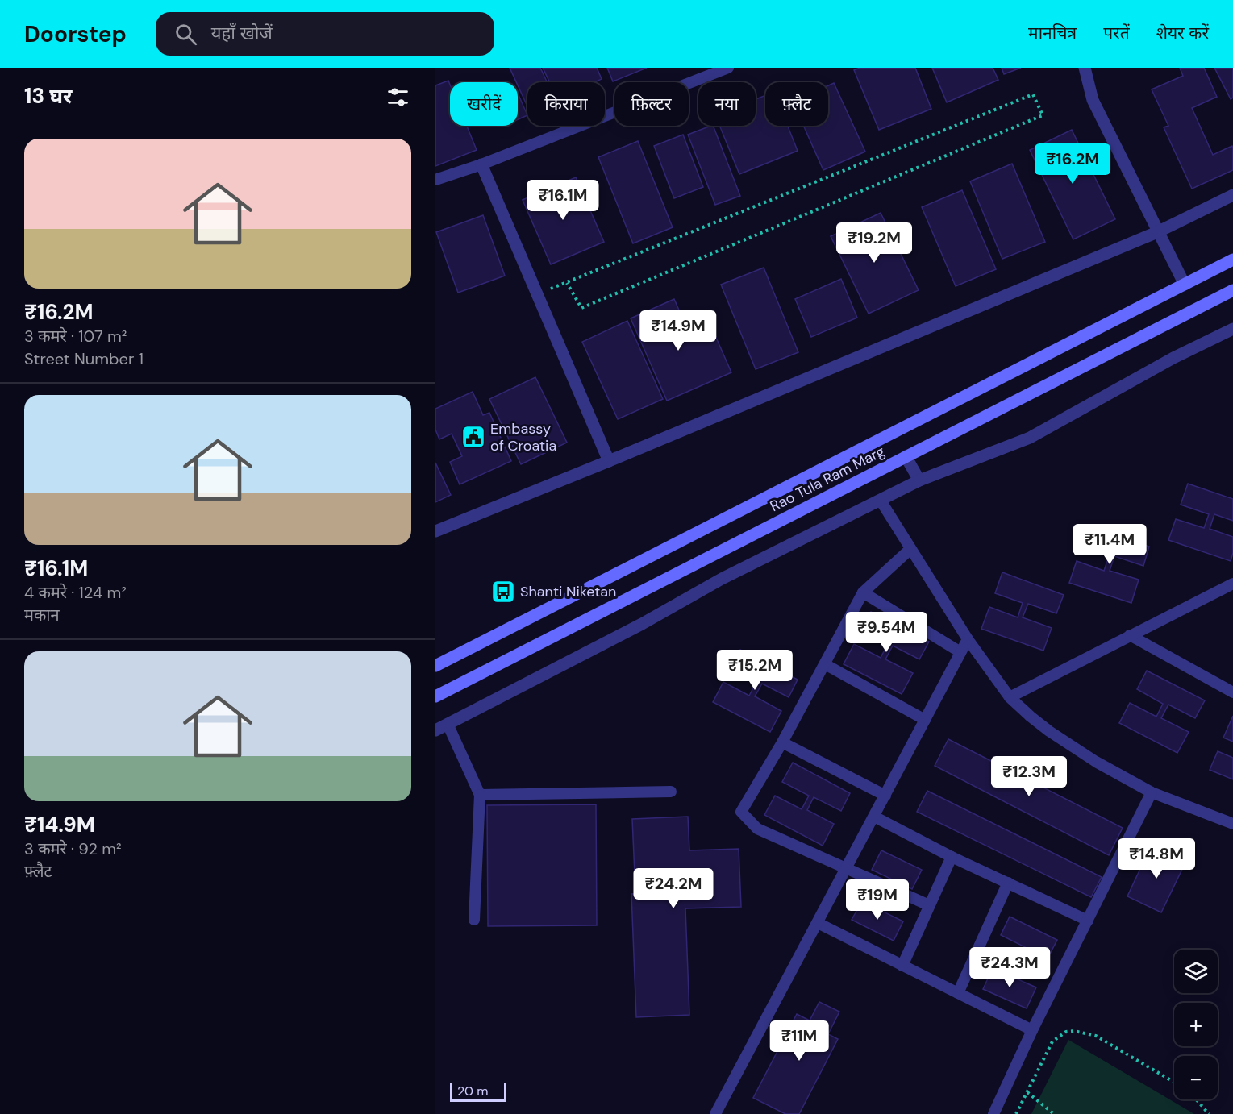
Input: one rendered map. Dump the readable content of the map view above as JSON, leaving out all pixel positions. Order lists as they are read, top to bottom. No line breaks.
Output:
{"streets":{"main road":["Rao Tula Ram Marg"]},"places":{"public building":["Embassy of Croatia"],"bus stop":["Shanti Niketan"]},"scale_bar":"20 m","page":{"header":"Doorstep","search":"यहाँ खोजें","nav":["मानचित्र","परतें","शेयर करें"],"heading":"13 घर","chip":["खरीदें","किराया","फ़िल्टर","नया","फ़्लैट"],"list":[{"name":"₹16.2M","note":"3 कमरे · 107 m² · Street Number 1"},{"name":"₹16.1M","note":"4 कमरे · 124 m² · मकान"},{"name":"₹14.9M","note":"3 कमरे · 92 m² · फ़्लैट"}],"price":["₹16.2M","₹16.1M","₹19.2M","₹14.9M","₹11.4M","₹9.54M","₹15.2M","₹12.3M","₹14.8M","₹24.2M","₹19M","₹24.3M","₹11M"],"map_buttons":["+","−"],"scale":"20 m"}}
